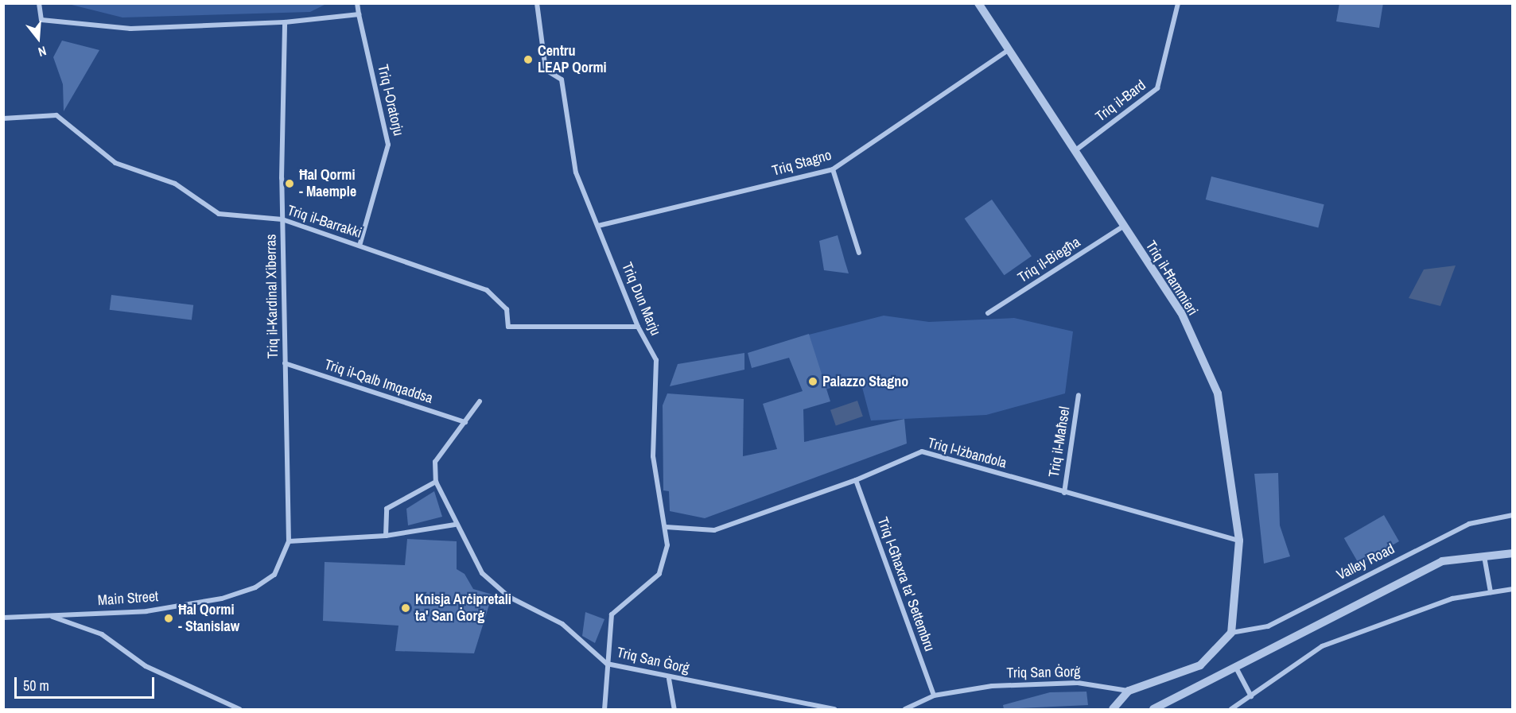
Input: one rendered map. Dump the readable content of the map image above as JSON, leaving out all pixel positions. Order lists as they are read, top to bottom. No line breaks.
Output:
{"streets":{"street":["Triq l-Oratorju","Triq il-Bard","Triq Stagno","Triq il-Barrakki","Triq il-Biegħa","Triq il-Ħammieri","Triq il-Kardinal Xiberras","Triq Dun Marju","Triq il-Qalb Imqaddsa","Triq il-Maħsel","Triq l-Iżbandola","Valley Road","Triq l-Għaxra ta' Settembru","Main Street","Triq San Ġorġ"]},"crossings":[["Triq l-Oratorju","Triq il-Barrakki"],["Triq il-Bard","Triq il-Ħammieri"],["Triq Stagno","Triq il-Ħammieri"],["Triq Stagno","Triq Dun Marju"],["Triq il-Barrakki","Triq il-Kardinal Xiberras"],["Triq il-Barrakki","Triq Dun Marju"],["Triq il-Biegħa","Triq il-Ħammieri"],["Triq il-Ħammieri","Triq l-Iżbandola"],["Triq il-Ħammieri","Valley Road"],["Triq il-Ħammieri","Triq San Ġorġ"],["Triq il-Kardinal Xiberras","Triq il-Qalb Imqaddsa"],["Triq il-Kardinal Xiberras","Main Street"],["Triq Dun Marju","Triq l-Iżbandola"],["Triq Dun Marju","Triq San Ġorġ"],["Triq il-Qalb Imqaddsa","Triq San Ġorġ"],["Triq il-Maħsel","Triq l-Iżbandola"],["Triq l-Iżbandola","Triq l-Għaxra ta' Settembru"],["Valley Road","Triq San Ġorġ"],["Triq l-Għaxra ta' Settembru","Triq San Ġorġ"]],"places":["Centru LEAP Qormi","Ħal Qormi - Maemple","Palazzo Stagno","Knisja Arċipretali ta' San Ġorġ","Ħal Qormi - Stanislaw"],"scale_bar":"50 m","north":"bottom"}
